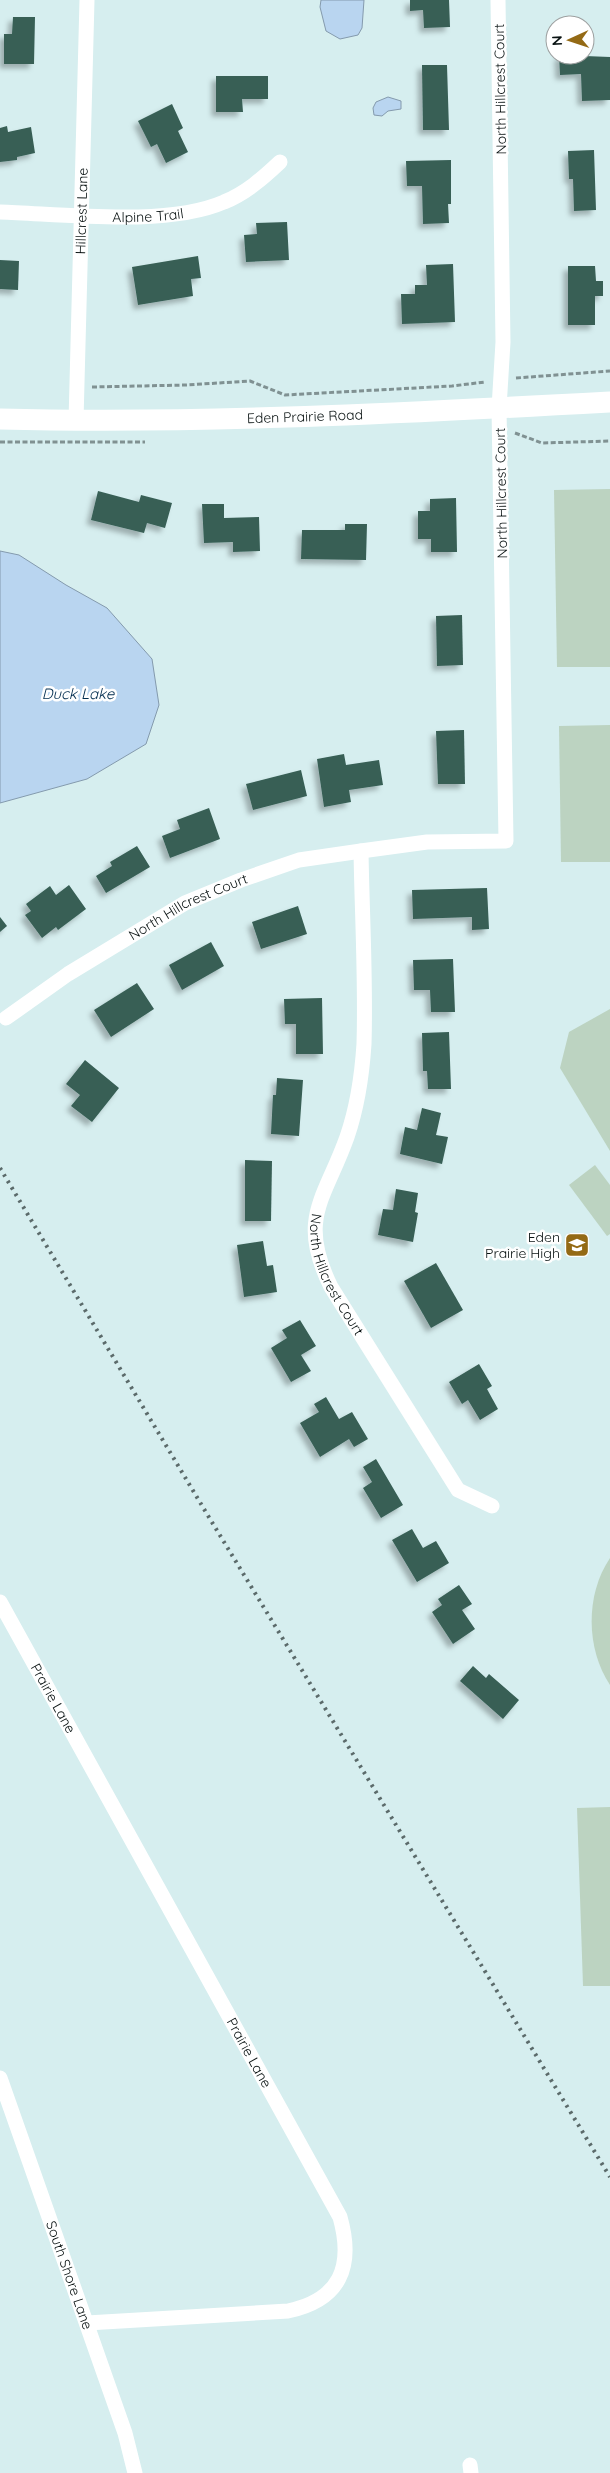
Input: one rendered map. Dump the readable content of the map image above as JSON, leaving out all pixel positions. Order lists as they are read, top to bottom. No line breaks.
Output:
{"streets":{"main road":["Eden Prairie Road"],"street":["North Hillcrest Court","Hillcrest Lane","Alpine Trail","Prairie Lane","South Shore Lane"]},"crossings":[["North Hillcrest Court","Eden Prairie Road"],["Hillcrest Lane","Alpine Trail"],["Hillcrest Lane","Eden Prairie Road"],["Prairie Lane","South Shore Lane"]],"water":["Duck Lake"],"places":{"school or university":["Eden Prairie High"]},"north":"left"}
